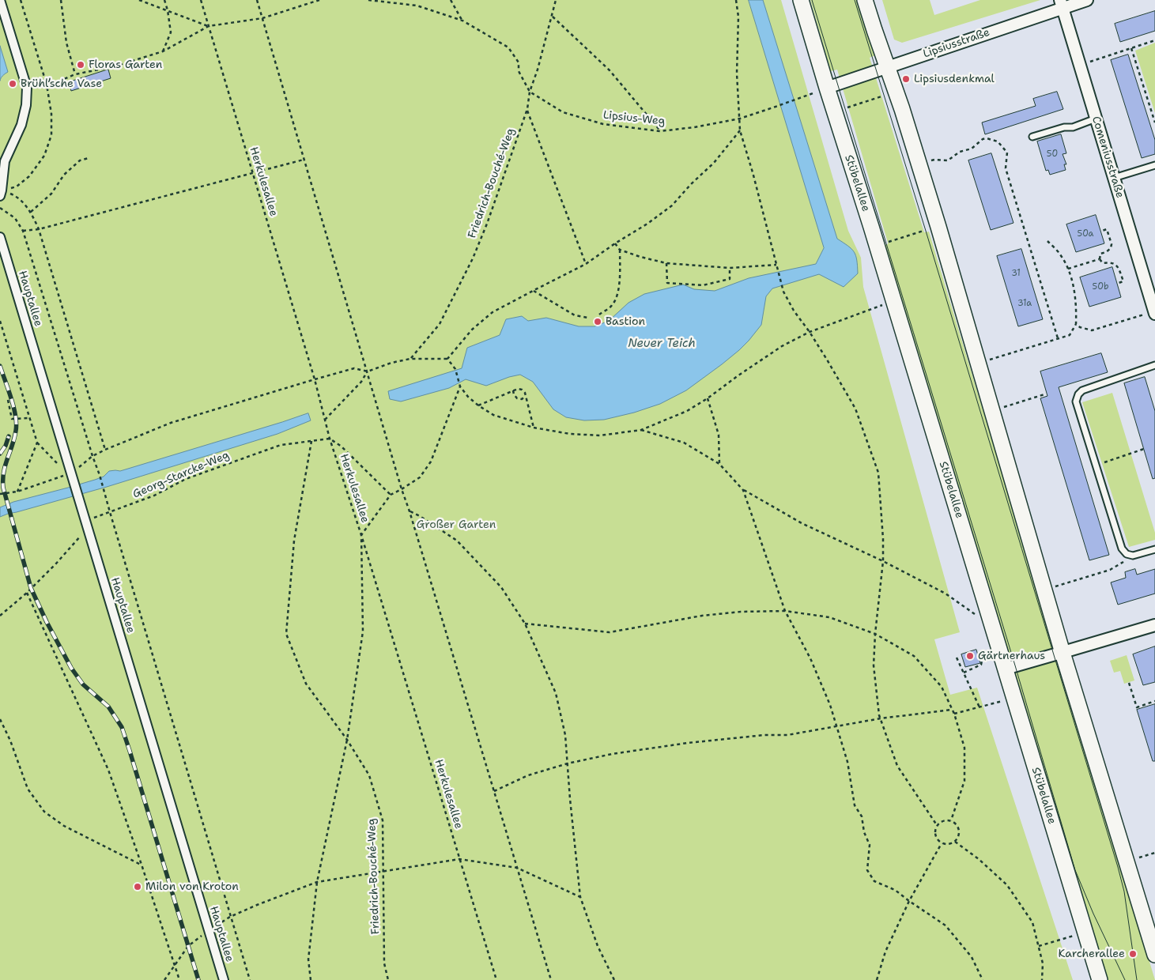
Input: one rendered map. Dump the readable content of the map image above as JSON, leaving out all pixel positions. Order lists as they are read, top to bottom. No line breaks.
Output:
{"streets":{"main road":["Stübelallee"],"street":["Lipsiusstraße","Comeniusstraße","Hauptallee"],"path":["Lipsius-Weg","Herkulesallee","Friedrich-Bouché-Weg","Georg-Starcke-Weg"]},"crossings":[["Lipsiusstraße","Lipsius-Weg"],["Lipsiusstraße","Comeniusstraße"],["Lipsiusstraße","Stübelallee"],["Lipsius-Weg","Friedrich-Bouché-Weg"],["Lipsius-Weg","Stübelallee"],["Herkulesallee","Georg-Starcke-Weg"],["Friedrich-Bouché-Weg","Georg-Starcke-Weg"],["Hauptallee","Georg-Starcke-Weg"]],"water":["Neuer Teich"],"parks":["Großer Garten"],"places":["Floras Garten","Lipsiusdenkmal","Brühl’sche Vase","Bastion","Gärtnerhaus","Milon von Kroton","Karcherallee"],"house_numbers":["50","50a","31","50b","31a"]}
